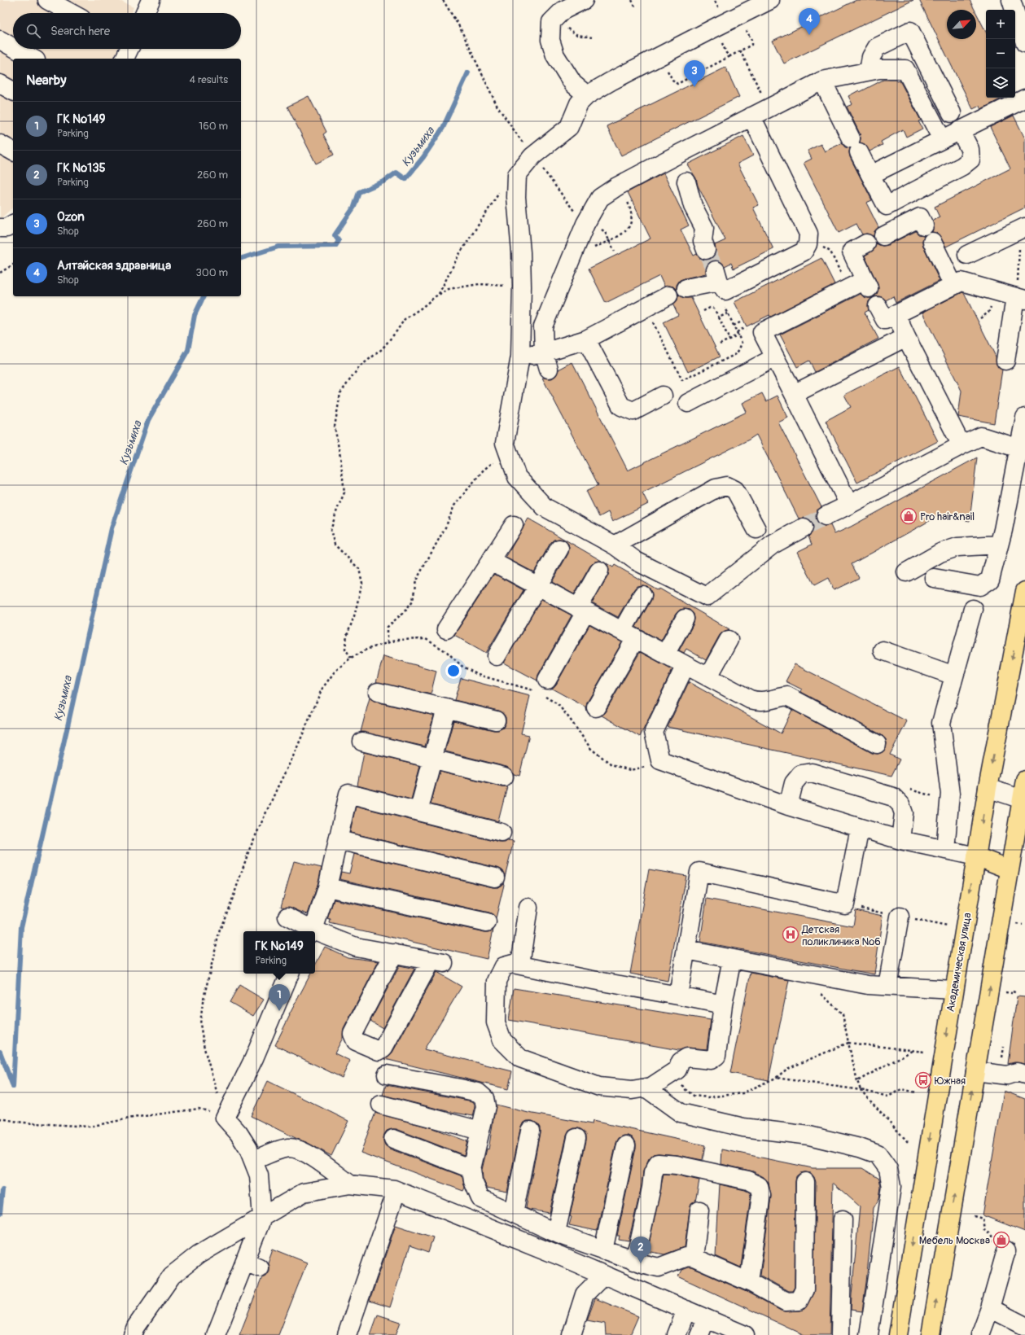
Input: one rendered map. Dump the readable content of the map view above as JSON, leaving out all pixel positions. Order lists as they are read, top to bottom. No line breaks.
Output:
{"streets":{"main road":["Академическая улица"]},"water":["Кузьмиха"],"places":{"shop":["Pro hair&nail","Мебель Москва"],"hospital":["Детская поликлиника №6"],"bus stop":["Южная"]},"north":"top right","page":{"pins":["4","3","1","2"],"map_buttons":["+","−"],"search":"Search here","heading":["Nearby","4 results"],"list":[{"mark":"1","name":"ГК №149","note":"Parking","value":"160 m"},{"mark":"2","name":"ГК №135","note":"Parking","value":"260 m"},{"mark":"3","name":"Ozon","note":"Shop","value":"260 m"},{"mark":"4","name":"Алтайская здравница","note":"Shop","value":"300 m"}],"popup":["ГК №149","Parking"]}}
